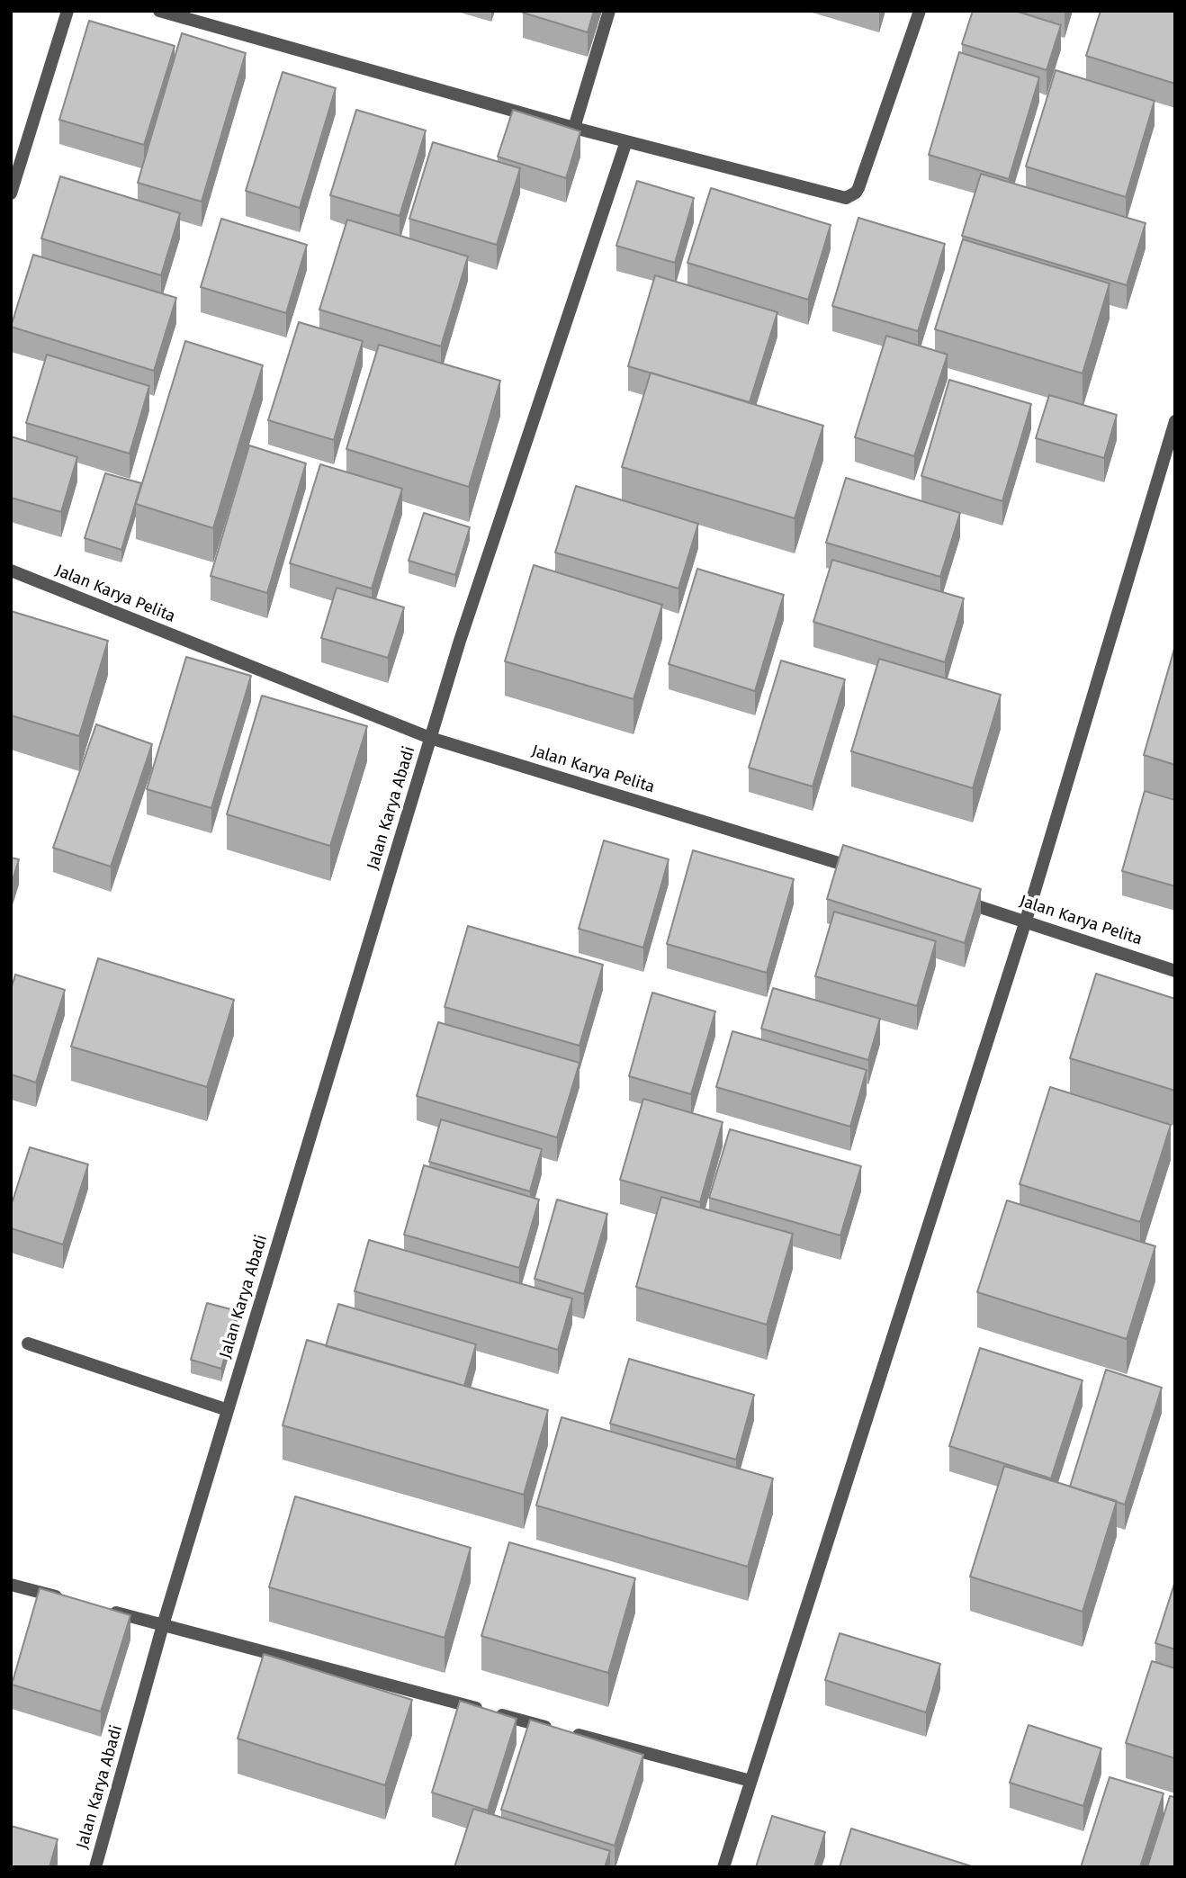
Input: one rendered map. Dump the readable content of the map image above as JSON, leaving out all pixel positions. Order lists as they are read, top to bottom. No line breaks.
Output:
{"streets":{"street":["Jalan Karya Pelita","Jalan Karya Abadi"]},"crossings":[["Jalan Karya Pelita","Jalan Karya Abadi"]]}
